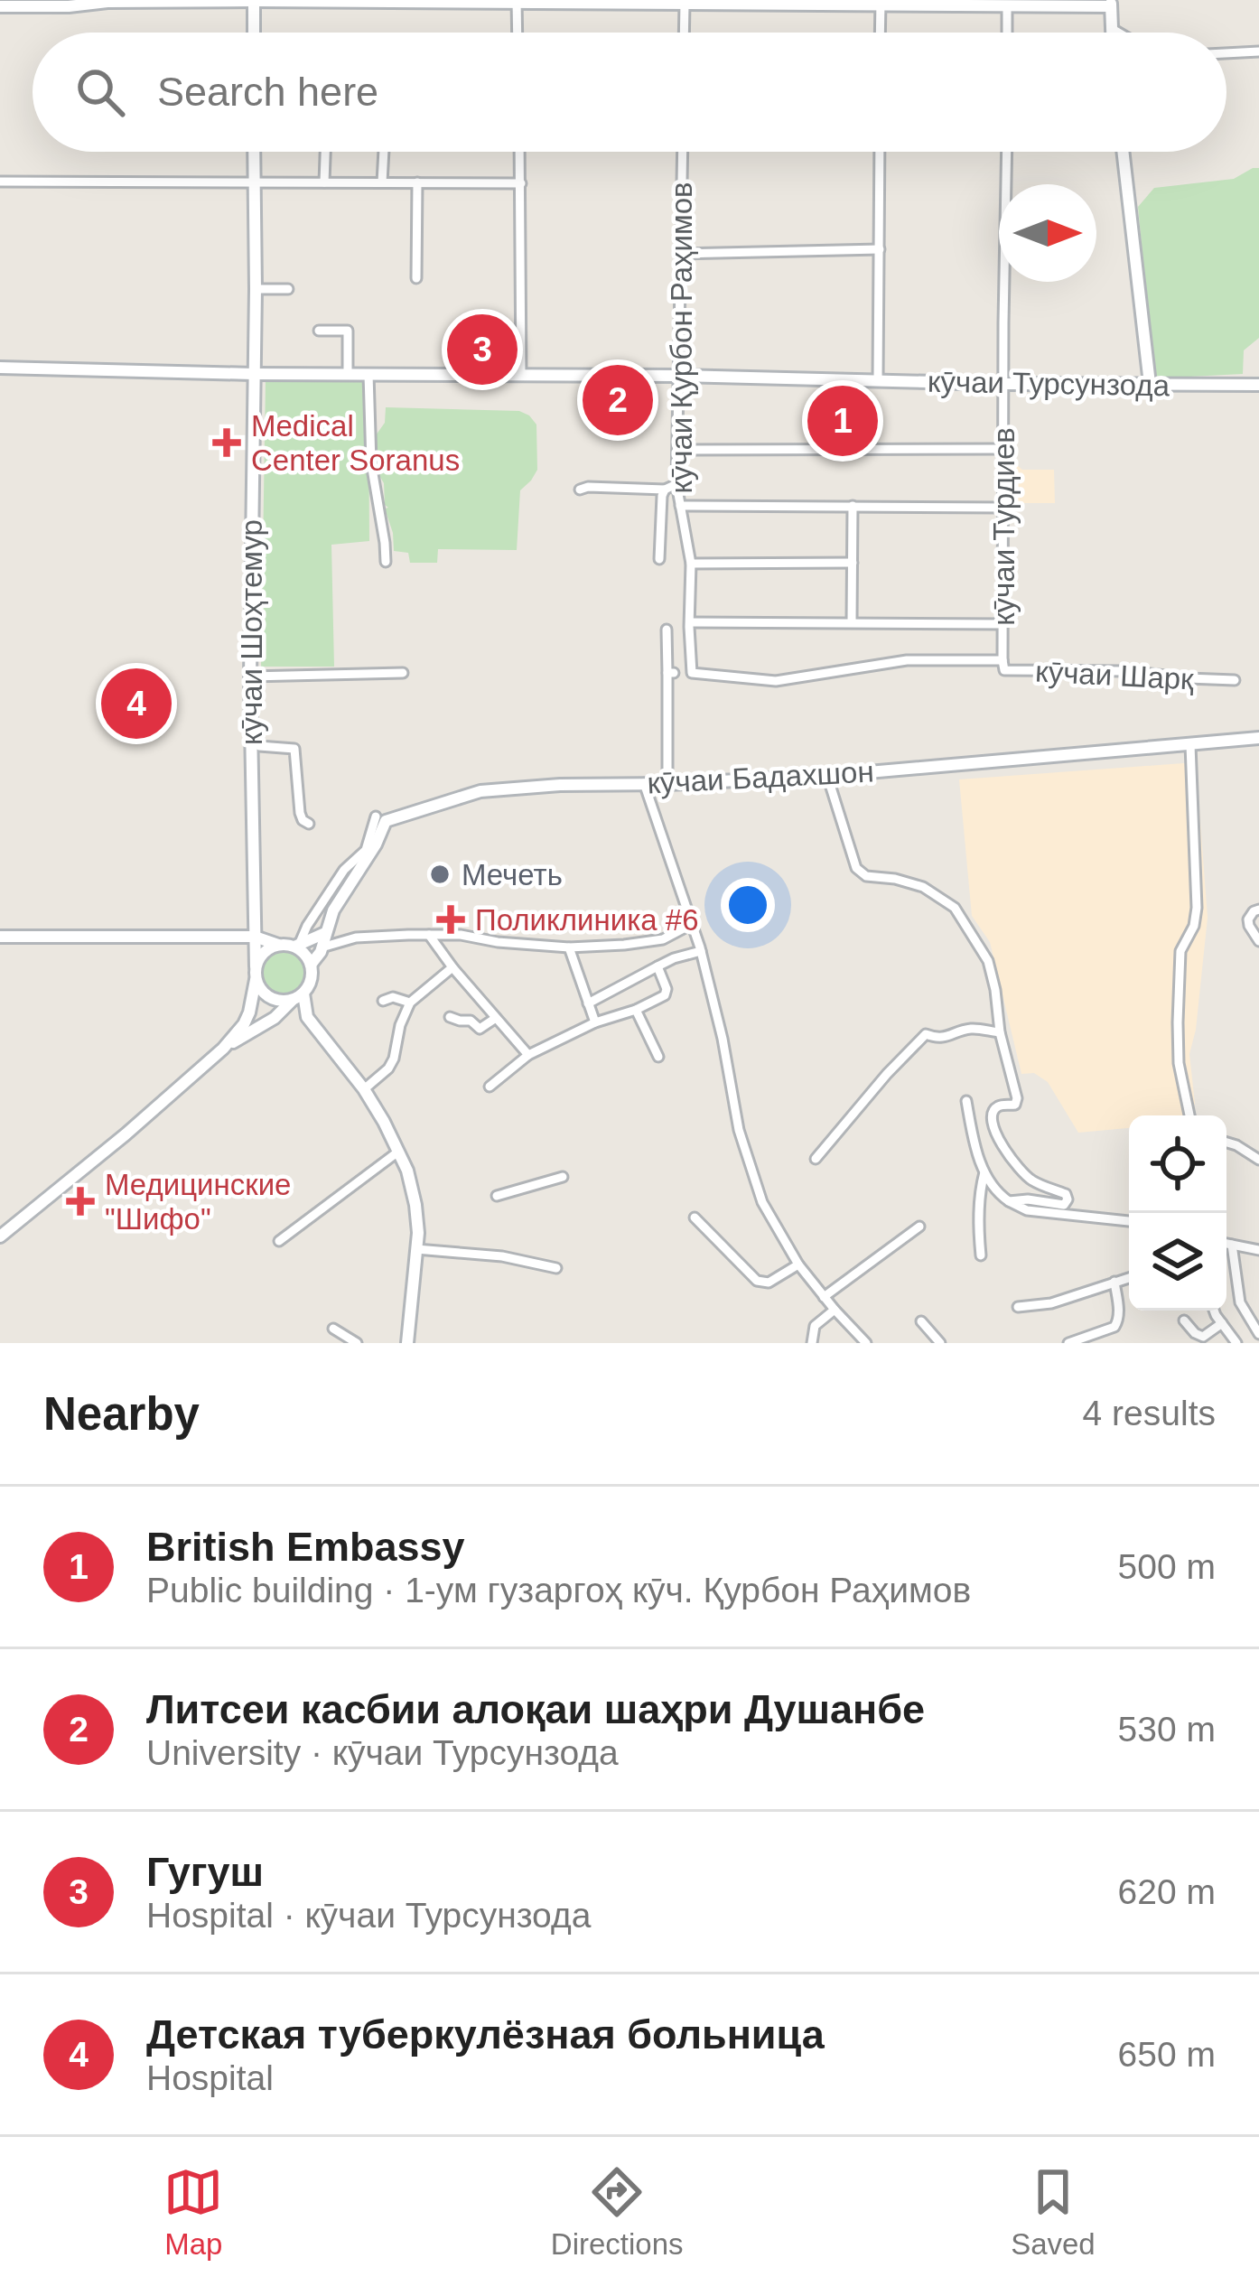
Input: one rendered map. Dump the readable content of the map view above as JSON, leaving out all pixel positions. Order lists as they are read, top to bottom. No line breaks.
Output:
{"streets":{"main road":["кӯчаи Турсунзода","кӯчаи Шоҳтемур","кӯчаи Бадахшон"],"street":["кӯчаи Қурбон Раҳимов","кӯчаи Турдиев","кӯчаи Шарқ"]},"crossings":[["кӯчаи Қурбон Раҳимов","кӯчаи Турсунзода"],["кӯчаи Қурбон Раҳимов","кӯчаи Турдиев"],["кӯчаи Қурбон Раҳимов","кӯчаи Шарқ"],["кӯчаи Турсунзода","кӯчаи Турдиев"],["кӯчаи Турсунзода","кӯчаи Шоҳтемур"],["кӯчаи Турдиев","кӯчаи Шарқ"],["кӯчаи Шоҳтемур","кӯчаи Бадахшон"]],"places":{"health":["Medical Center Soranus","Поликлиника #6","Медицинские \"Шифо\""],"other":["Мечеть"]},"north":"right","page":{"search":"Search here","pins":["3","2","1","4"],"heading":["Nearby","4 results"],"list":[{"mark":"1","name":"British Embassy","note":"Public building · 1-ум гузаргоҳ кӯч. Қурбон Раҳимов","value":"500 m"},{"mark":"2","name":"Литсеи касбии алоқаи шаҳри Душанбе","note":"University · кӯчаи Турсунзода","value":"530 m"},{"mark":"3","name":"Гугуш","note":"Hospital · кӯчаи Турсунзода","value":"620 m"},{"mark":"4","name":"Детская туберкулёзная больница","note":"Hospital","value":"650 m"}],"nav":["Map","Directions","Saved"]}}
